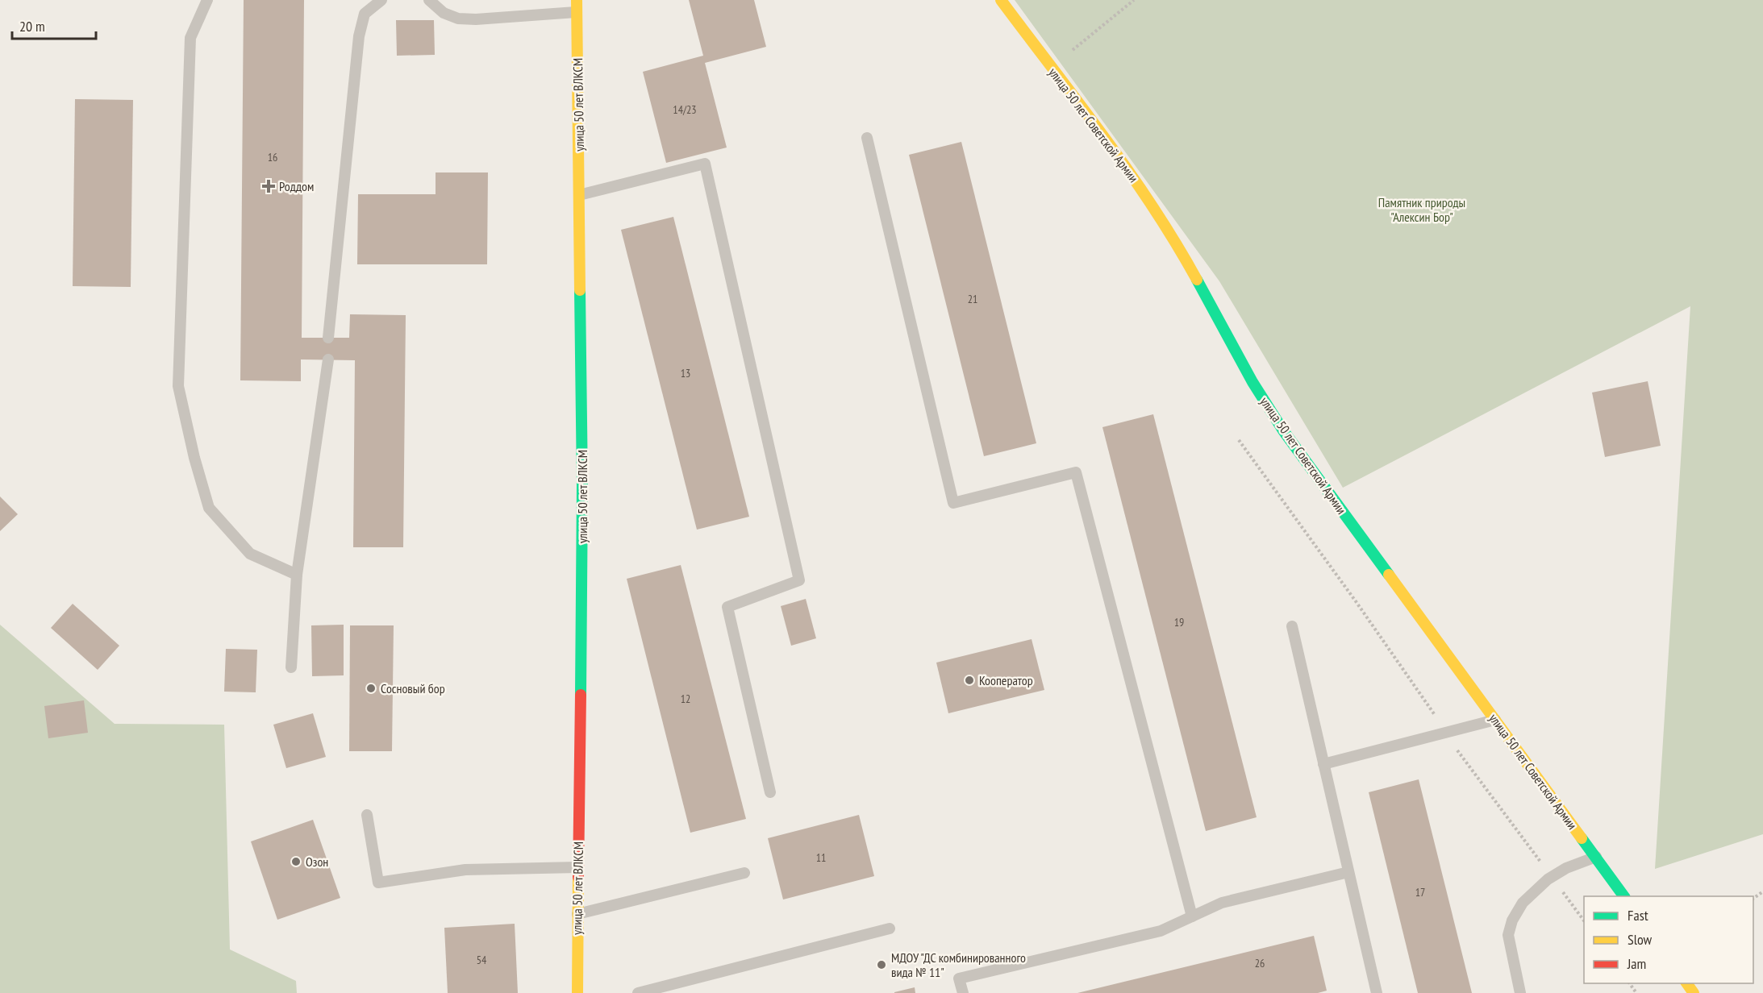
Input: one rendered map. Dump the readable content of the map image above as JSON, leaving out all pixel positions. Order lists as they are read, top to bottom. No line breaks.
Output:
{"streets":{"street":["улица 50 лет ВЛКСМ","улица 50 лет Советской Армии"]},"parks":["Памятник природы \"Алексин Бор\""],"places":{"health":["Роддом"],"other":["Кооператор","Сосновый бор","Озон","МДОУ \"ДС комбинированного вида № 11\""]},"house_numbers":["14/23","16","21","13","19","12","11","17","54","26"],"legend":["Fast","Slow","Jam"],"scale_bar":"20 m"}
